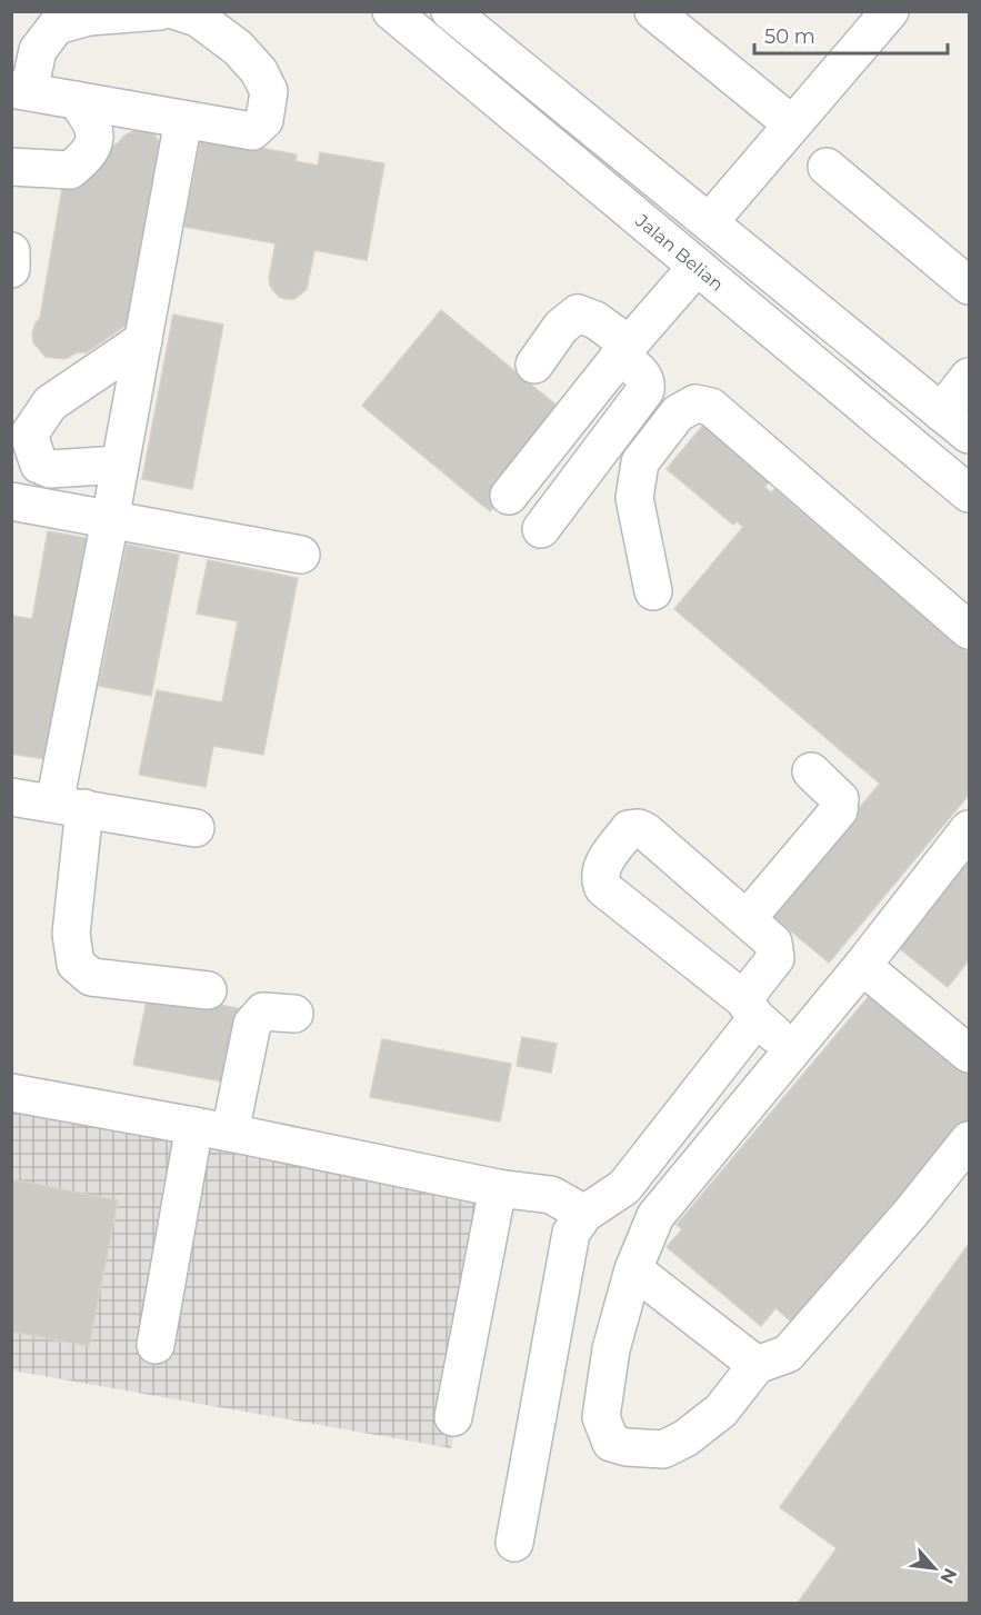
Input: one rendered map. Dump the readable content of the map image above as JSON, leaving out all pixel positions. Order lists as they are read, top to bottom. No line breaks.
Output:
{"streets":{"street":["Jalan Belian"]},"scale_bar":"50 m","north":"bottom right"}
